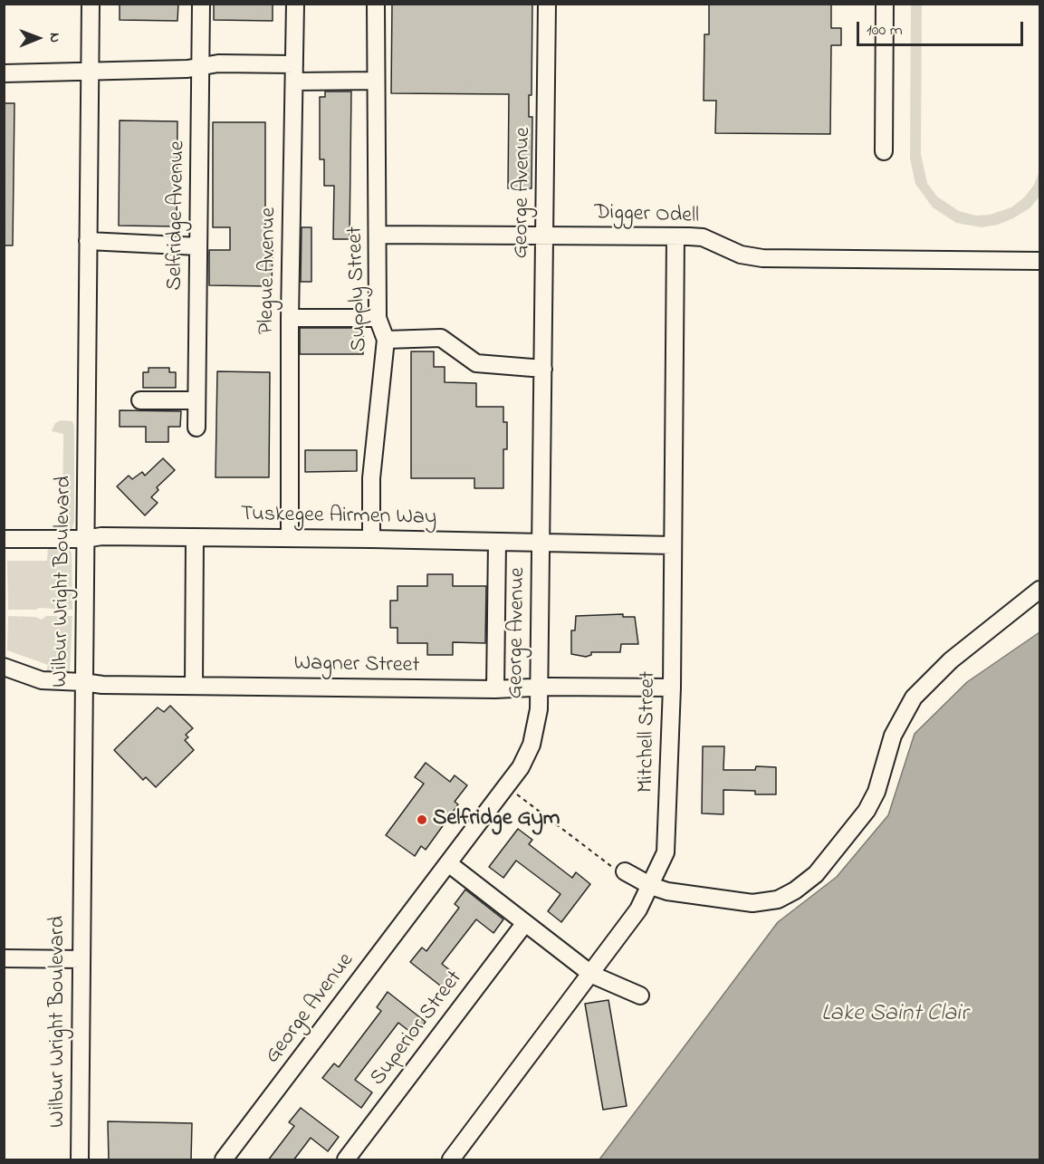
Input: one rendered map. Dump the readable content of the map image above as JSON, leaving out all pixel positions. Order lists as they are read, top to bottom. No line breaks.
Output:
{"streets":{"street":["George Avenue","Selfridge Avenue","Digger Odell","Plegue Avenue","Supply Street","Tuskegee Airmen Way","Wilbur Wright Boulevard","Wagner Street","Mitchell Street","Superior Street"]},"crossings":[["George Avenue","Digger Odell"],["George Avenue","Tuskegee Airmen Way"],["George Avenue","Wagner Street"],["Digger Odell","Supply Street"],["Digger Odell","Mitchell Street"],["Plegue Avenue","Tuskegee Airmen Way"],["Supply Street","Tuskegee Airmen Way"],["Tuskegee Airmen Way","Wilbur Wright Boulevard"],["Tuskegee Airmen Way","Mitchell Street"],["Wilbur Wright Boulevard","Wagner Street"],["Wagner Street","Mitchell Street"]],"water":["Lake Saint Clair"],"places":["Selfridge Gym"],"scale_bar":"100 m","north":"right"}
